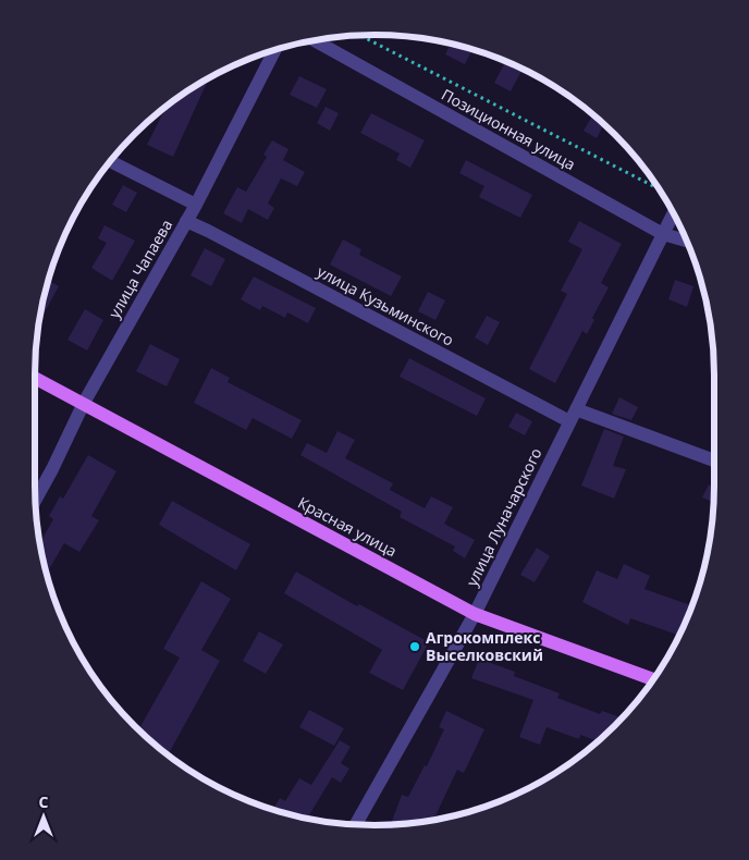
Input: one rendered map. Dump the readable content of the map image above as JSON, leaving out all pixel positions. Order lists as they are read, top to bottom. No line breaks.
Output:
{"streets":{"main road":["Красная улица"],"street":["Позиционная улица","улица Чапаева","улица Кузьминского","улица Луначарского"]},"crossings":[["Позиционная улица","улица Луначарского"],["улица Чапаева","улица Кузьминского"],["улица Чапаева","Красная улица"],["улица Кузьминского","улица Луначарского"],["улица Луначарского","Красная улица"]],"places":["Агрокомплекс Выселковский"],"north":"top"}
